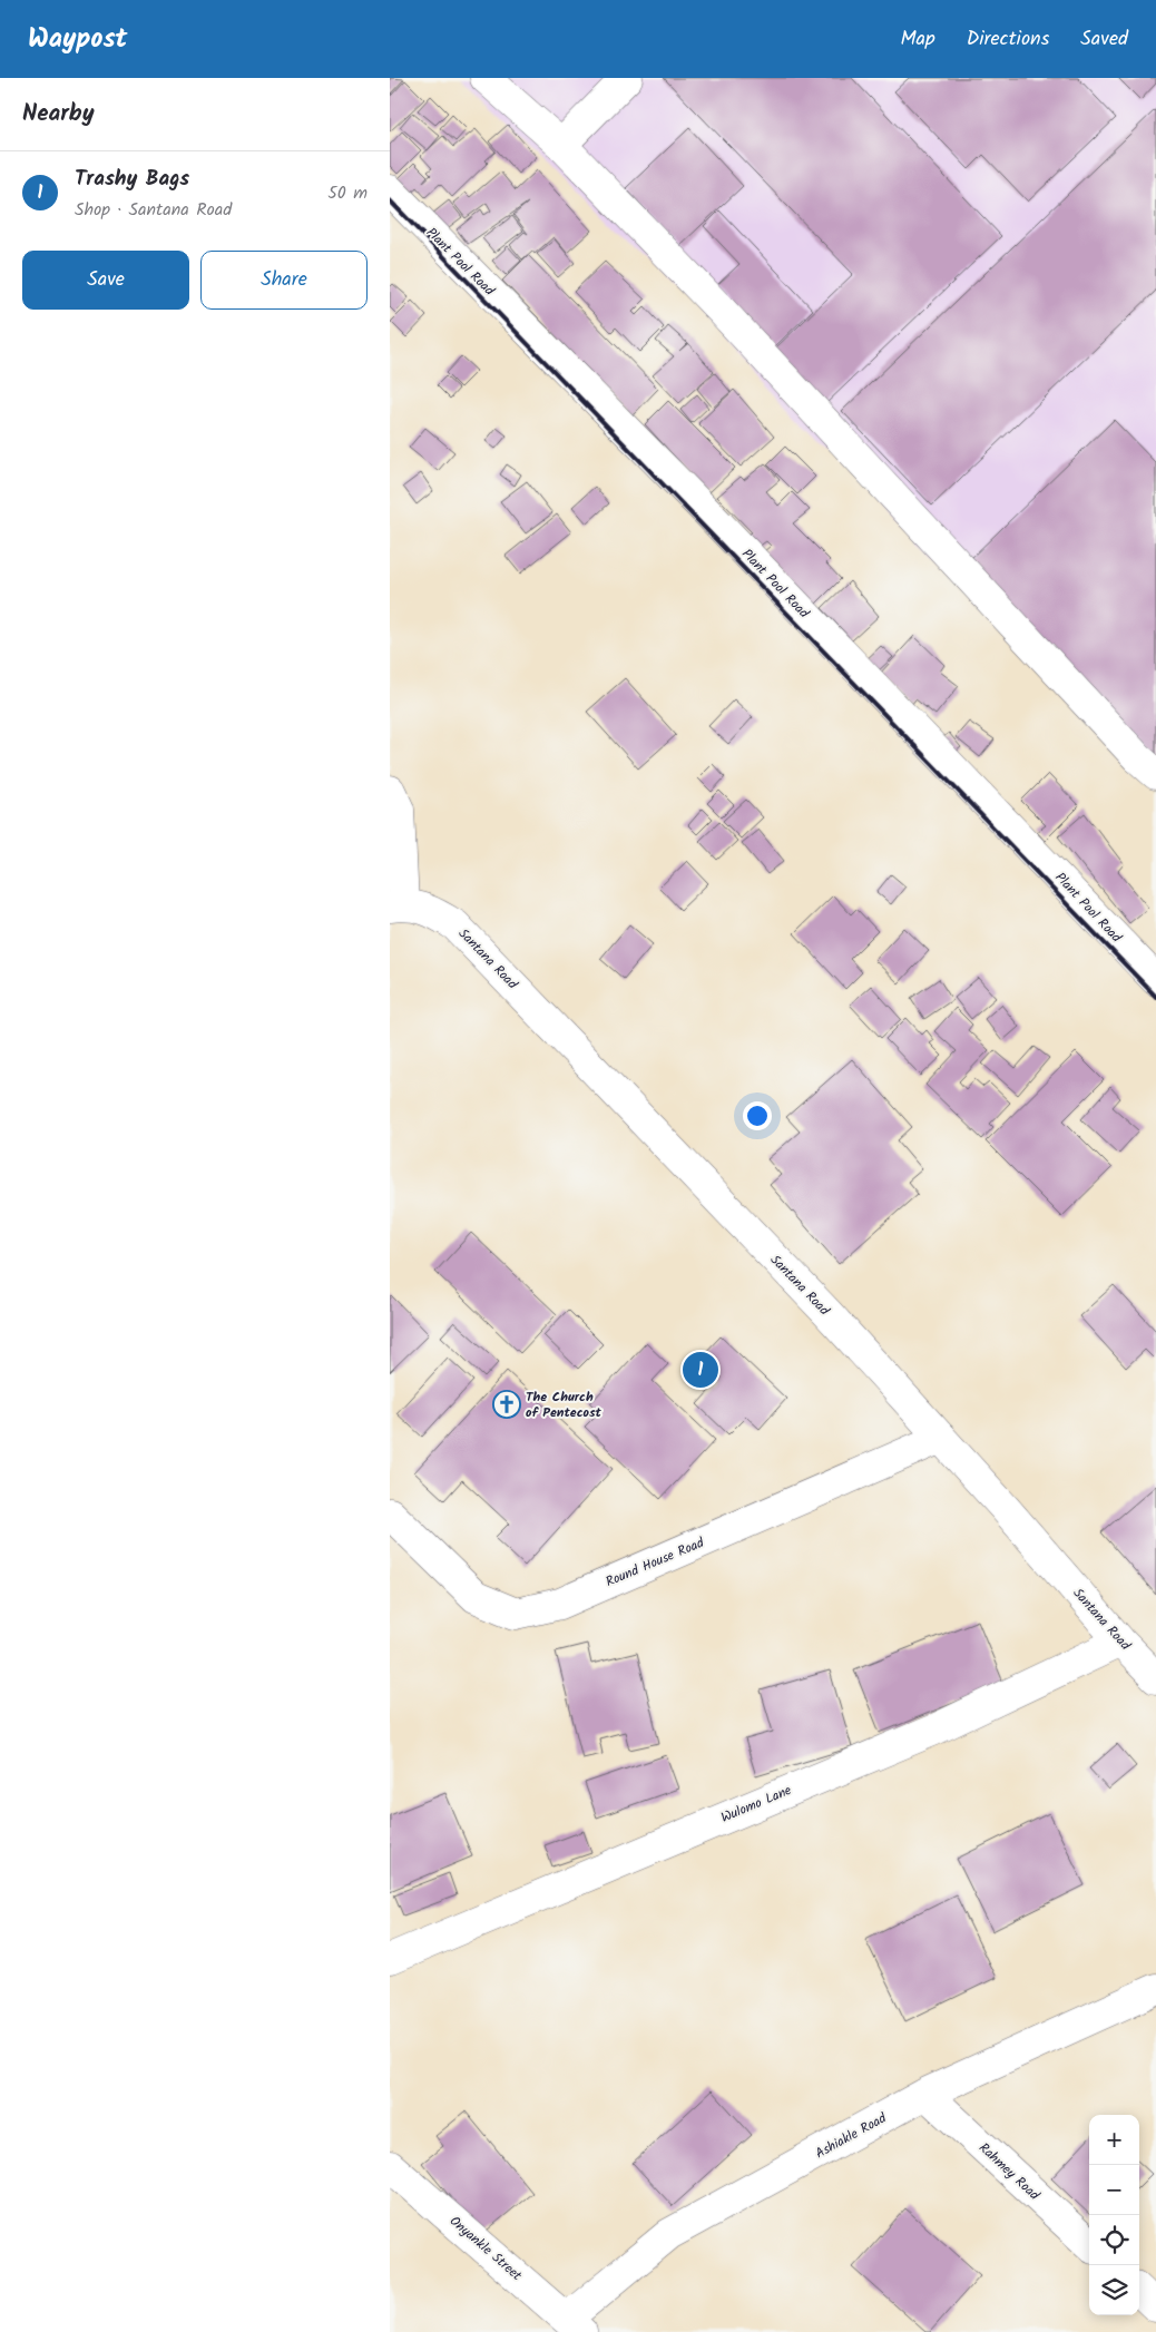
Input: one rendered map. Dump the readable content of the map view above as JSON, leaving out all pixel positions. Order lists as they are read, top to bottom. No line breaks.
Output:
{"streets":{"street":["Plant Pool Road","Santana Road","Round House Road","Wulomo Lane","Ashiakle Road","Rahmey Road","Onyankle Street"]},"crossings":[["Santana Road","Round House Road"],["Santana Road","Wulomo Lane"],["Ashiakle Road","Rahmey Road"],["Ashiakle Road","Onyankle Street"]],"places":{"church":["The Church of Pentecost"]},"page":{"header":"Waypost","nav":["Map","Directions","Saved"],"heading":"Nearby","list":[{"mark":"1","name":"Trashy Bags","note":"Shop · Santana Road","value":"50 m"}],"buttons":["Save","Share"],"pins":"1","map_buttons":["+","−"]}}
